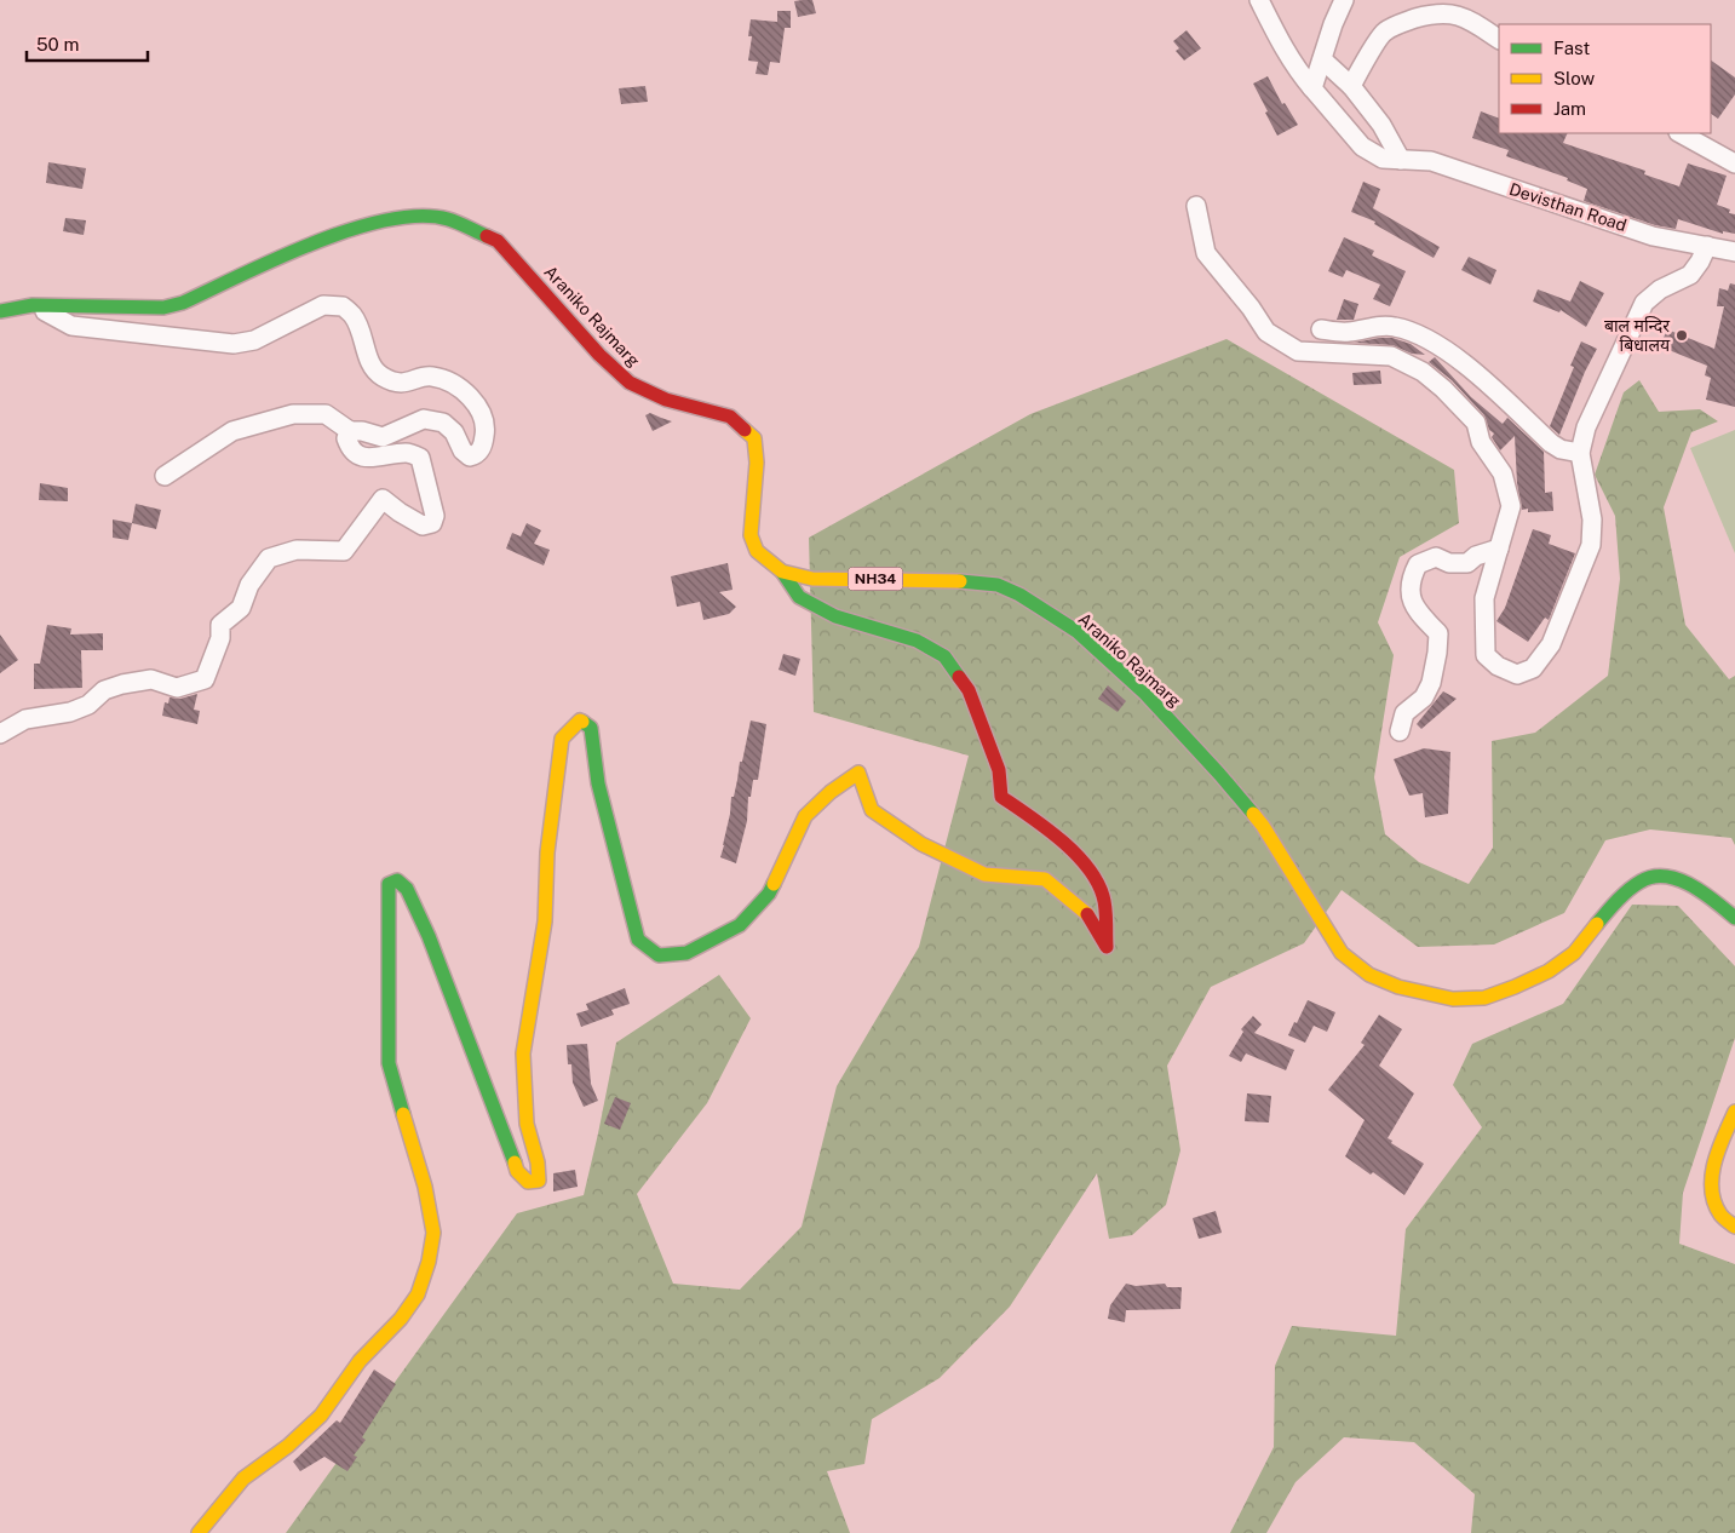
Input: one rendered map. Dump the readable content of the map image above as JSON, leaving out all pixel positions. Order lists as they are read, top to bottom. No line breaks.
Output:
{"streets":{"main road":["Araniko Rajmarg","NH34"],"street":["Devisthan Road"]},"places":["बाल मन्दिर बिधालय"],"legend":["Fast","Slow","Jam"],"scale_bar":"50 m"}
